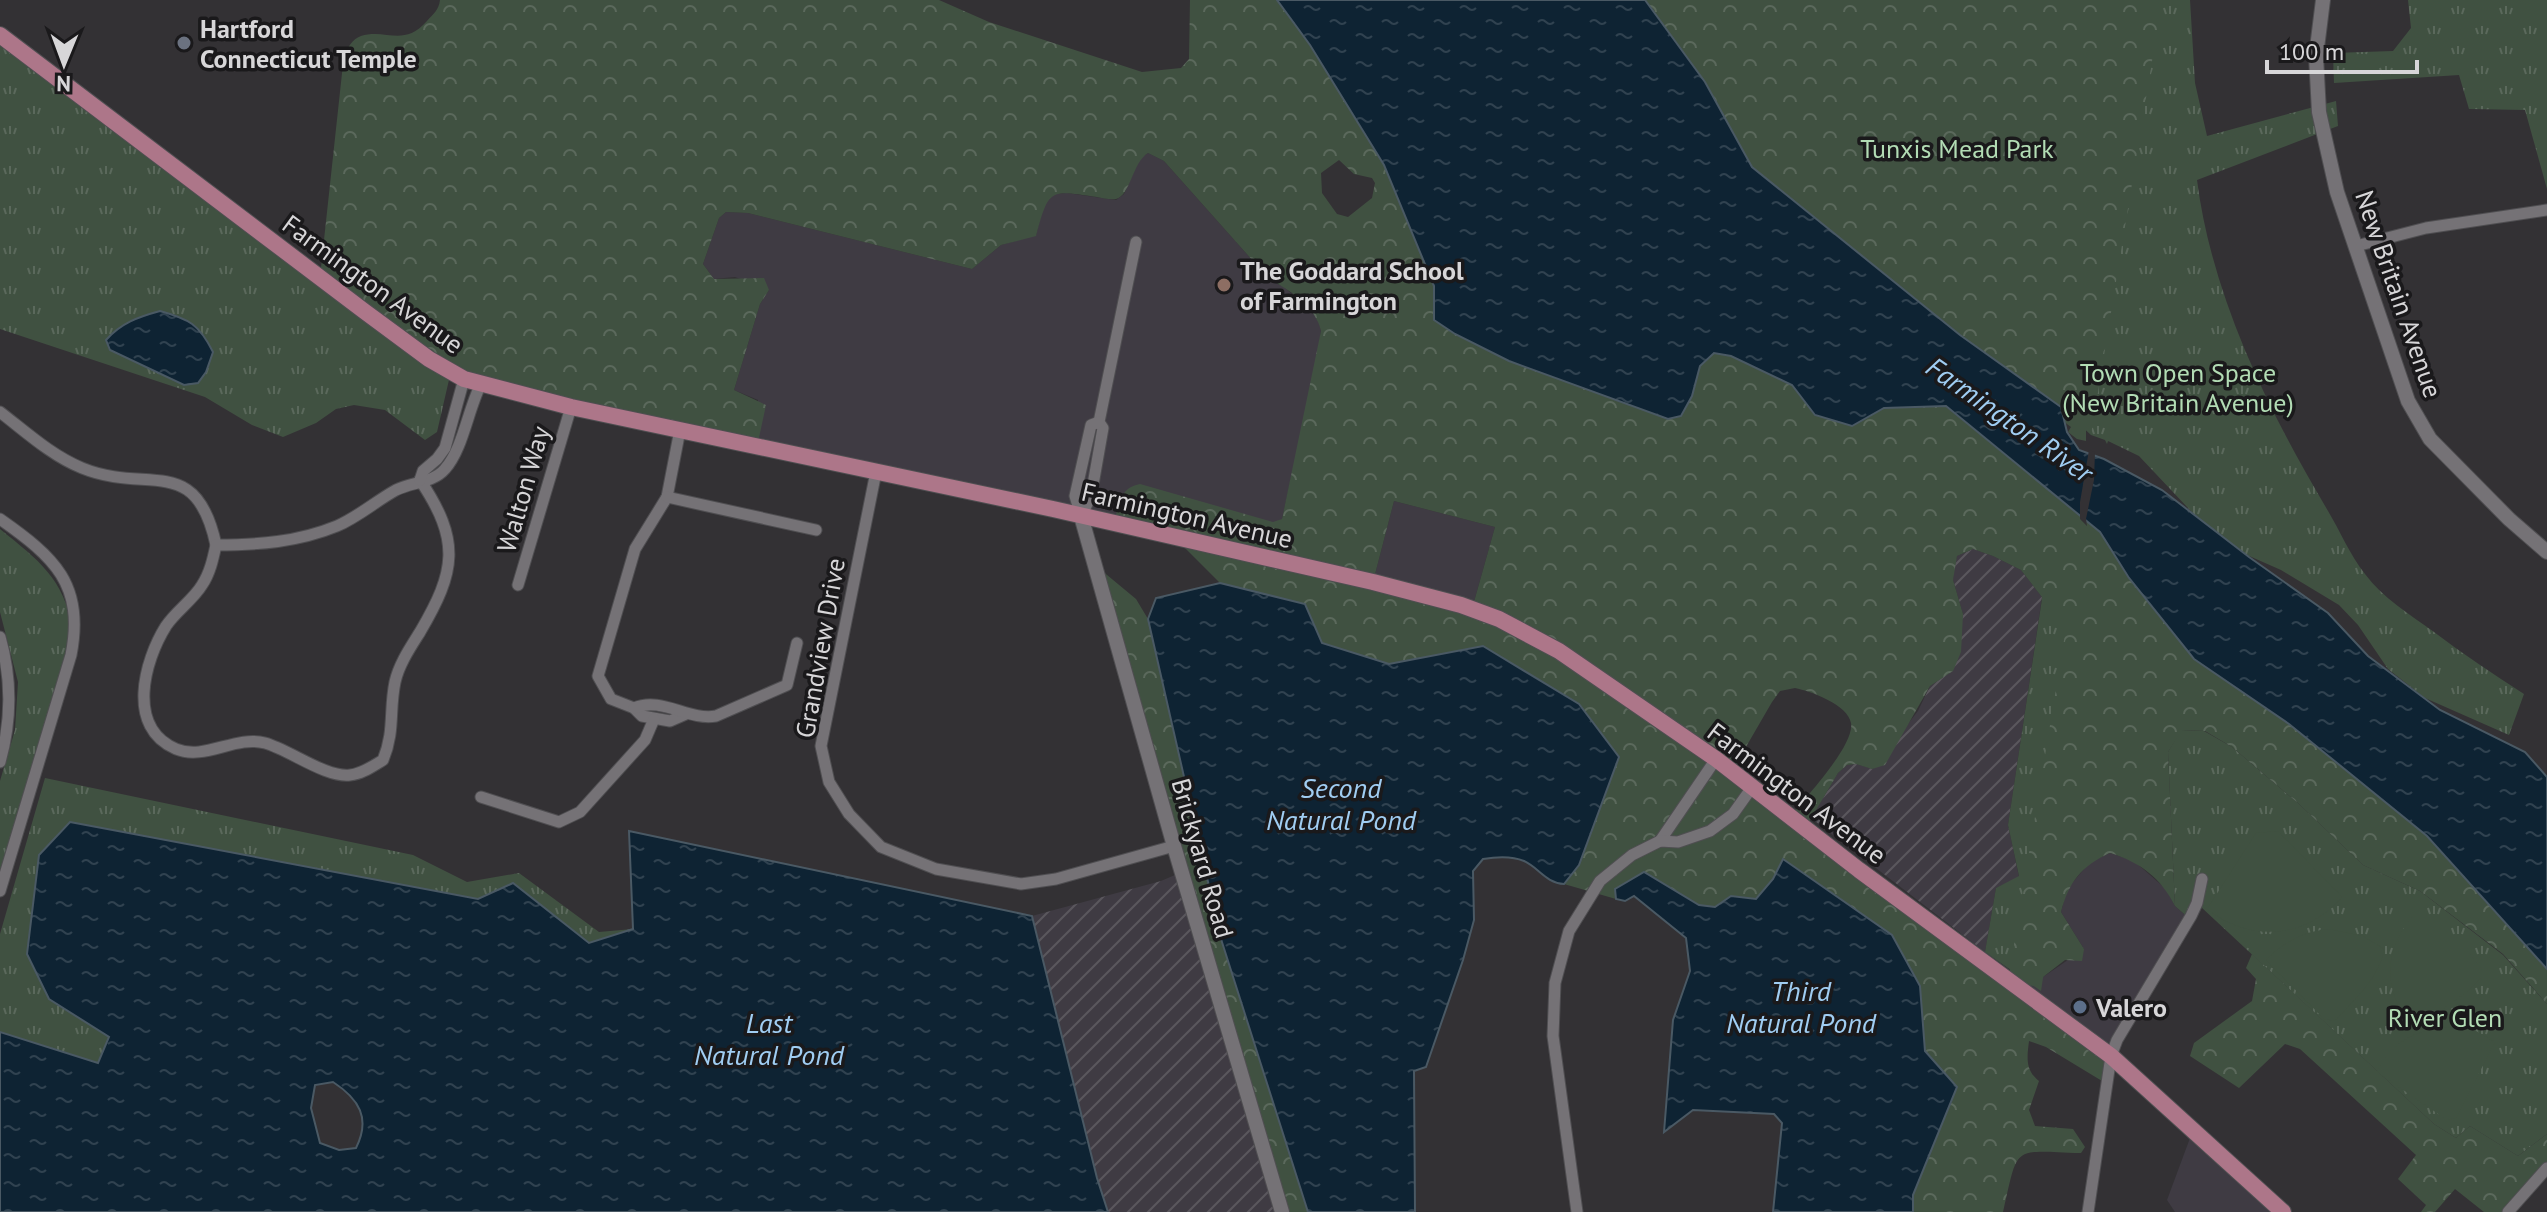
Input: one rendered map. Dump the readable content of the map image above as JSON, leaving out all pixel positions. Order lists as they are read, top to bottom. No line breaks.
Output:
{"streets":{"main road":["Farmington Avenue"],"street":["New Britain Avenue","Walton Way","Grandview Drive","Brickyard Road"]},"crossings":[["Farmington Avenue","Walton Way"],["Farmington Avenue","Grandview Drive"],["Farmington Avenue","Brickyard Road"],["Grandview Drive","Brickyard Road"]],"water":["Farmington River","Second Natural Pond","Third Natural Pond","Last Natural Pond"],"parks":["Tunxis Mead Park","Town Open Space (New Britain Avenue)","River Glen"],"places":["Hartford Connecticut Temple","The Goddard School of Farmington","Valero"],"scale_bar":"100 m","north":"bottom"}
